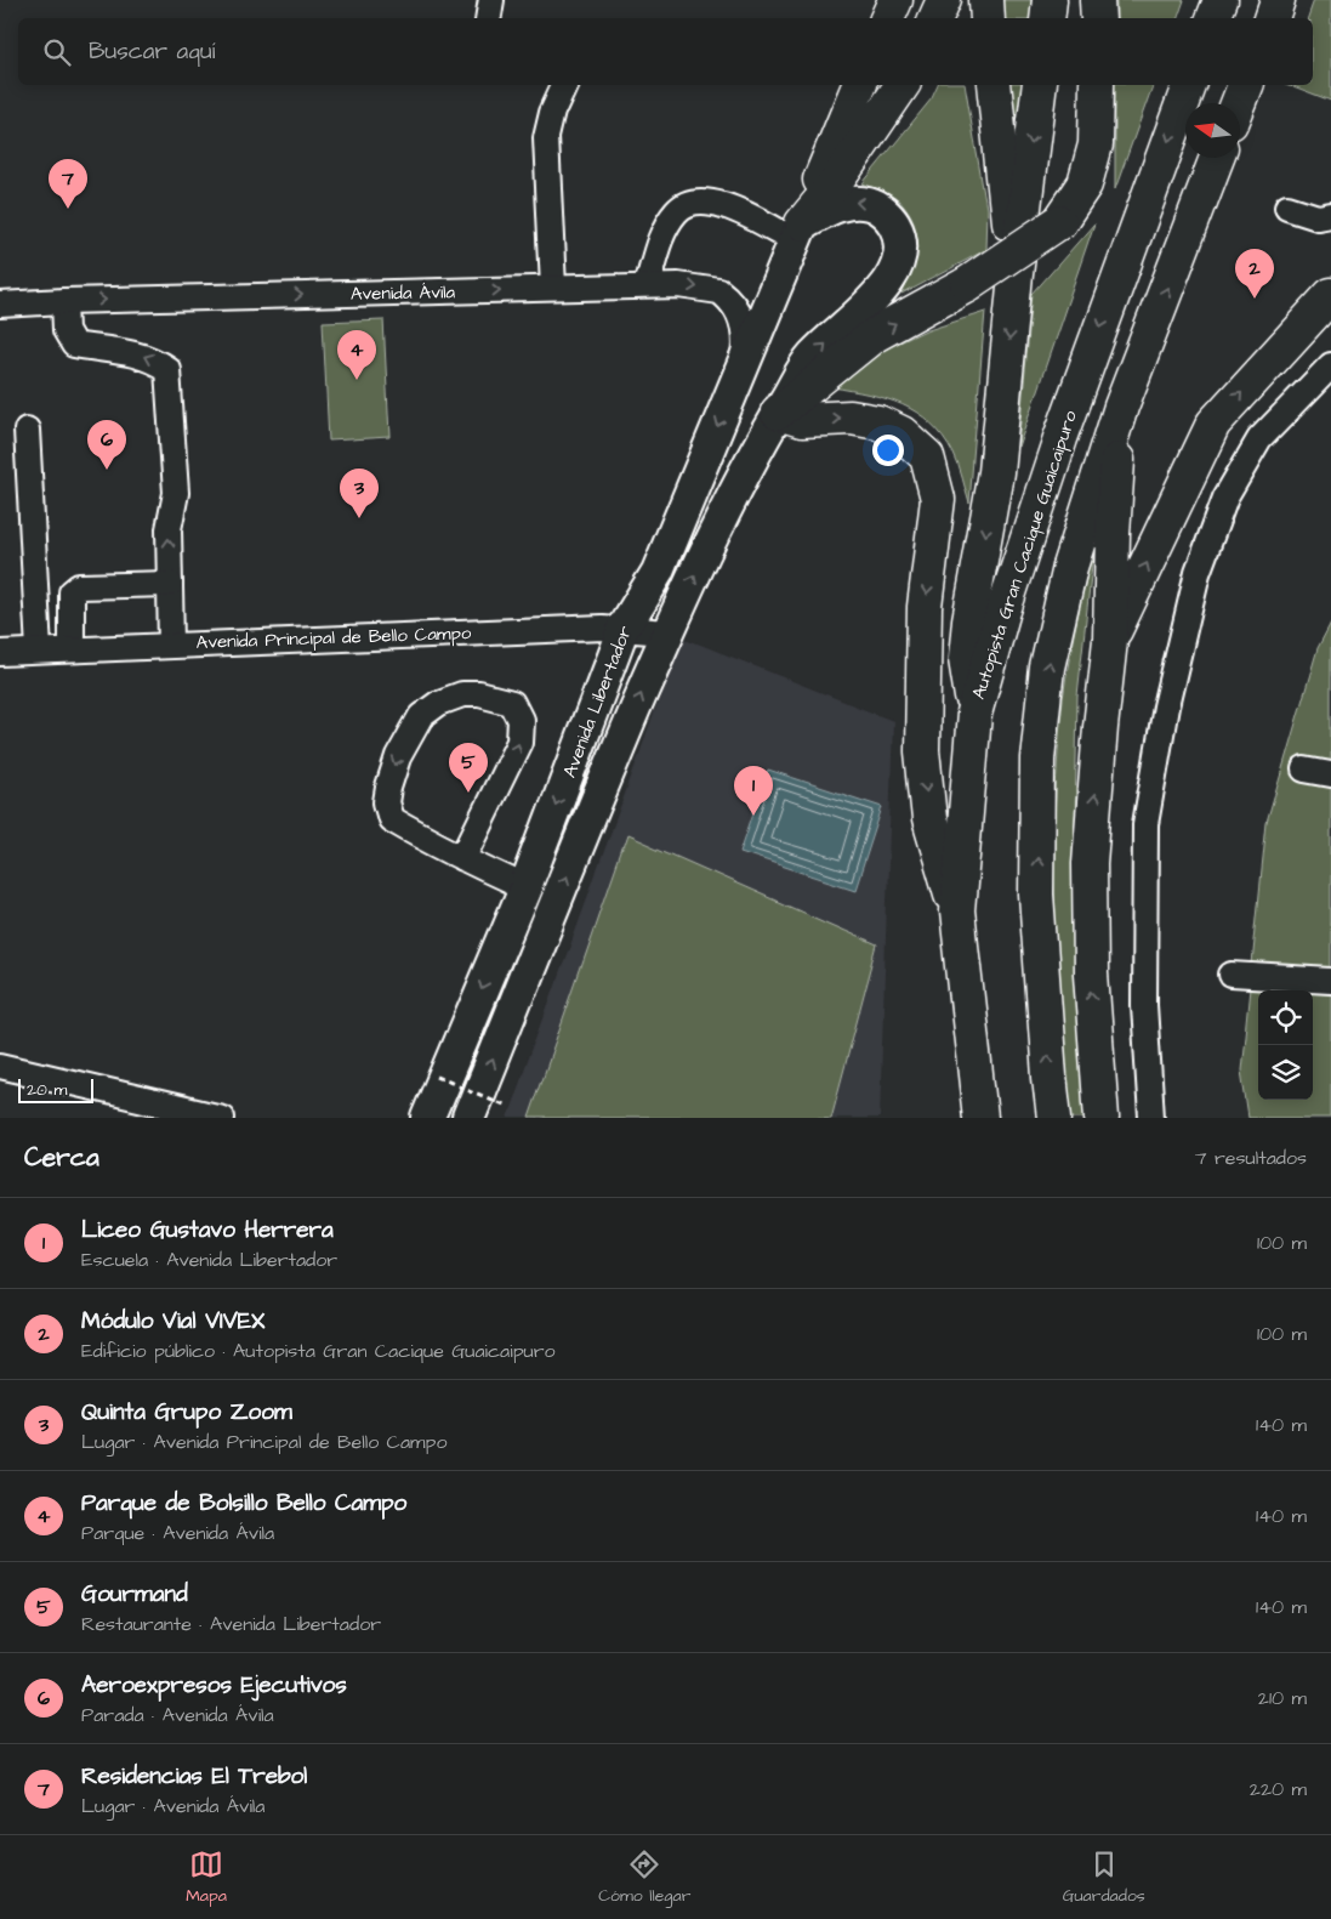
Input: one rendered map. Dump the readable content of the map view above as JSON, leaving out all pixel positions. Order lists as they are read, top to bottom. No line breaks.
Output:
{"streets":{"highway":["Autopista Gran Cacique Guaicaipuro"],"main road":["Avenida Libertador"],"street":["Avenida Ávila","Avenida Principal de Bello Campo"]},"crossings":[["Avenida Ávila","Avenida Libertador"],["Avenida Principal de Bello Campo","Avenida Libertador"]],"one_way":["Avenida Ávila"],"scale_bar":"20 m","north":"left","page":{"search":"Buscar aquí","pins":["7","2","4","6","3","5","1"],"scale":"20 m","heading":["Cerca","7 resultados"],"list":[{"mark":"1","name":"Liceo Gustavo Herrera","note":"Escuela · Avenida Libertador","value":"100 m"},{"mark":"2","name":"Módulo Vial VIVEX","note":"Edificio público · Autopista Gran Cacique Guaicaipuro","value":"100 m"},{"mark":"3","name":"Quinta Grupo Zoom","note":"Lugar · Avenida Principal de Bello Campo","value":"140 m"},{"mark":"4","name":"Parque de Bolsillo Bello Campo","note":"Parque · Avenida Ávila","value":"140 m"},{"mark":"5","name":"Gourmand","note":"Restaurante · Avenida Libertador","value":"140 m"},{"mark":"6","name":"Aeroexpresos Ejecutivos","note":"Parada · Avenida Ávila","value":"210 m"},{"mark":"7","name":"Residencias El Trebol","note":"Lugar · Avenida Ávila","value":"220 m"}],"nav":["Mapa","Cómo llegar","Guardados"]}}
